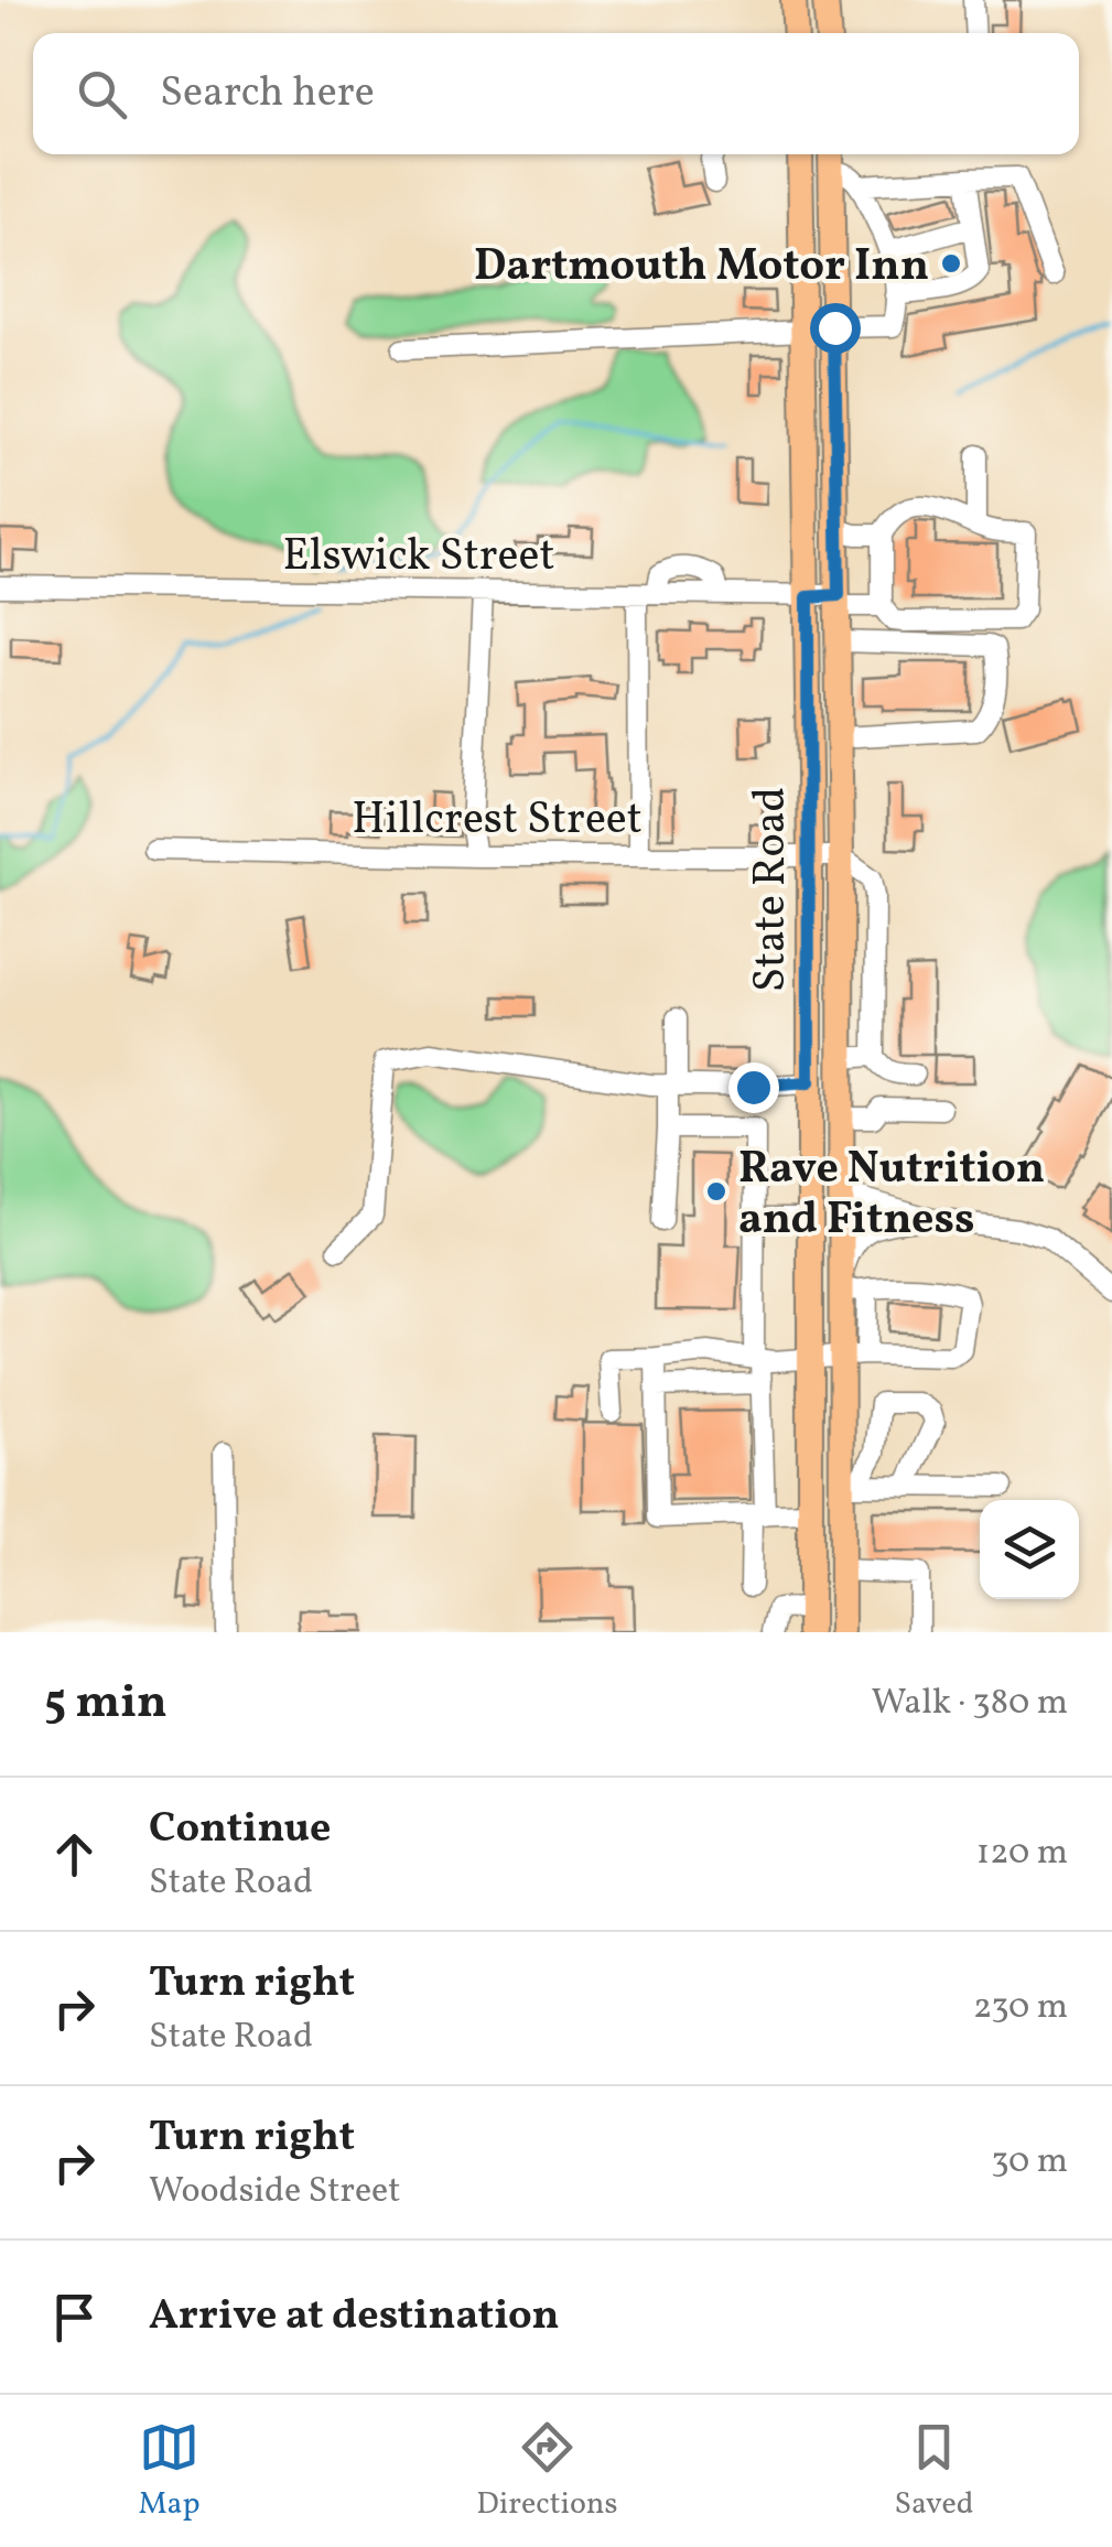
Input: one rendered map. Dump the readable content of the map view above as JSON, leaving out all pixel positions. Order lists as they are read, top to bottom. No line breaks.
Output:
{"streets":{"main road":["State Road"],"street":["Elswick Street","Hillcrest Street"]},"crossings":[["Elswick Street","State Road"],["Hillcrest Street","State Road"]],"places":["Dartmouth Motor Inn","Rave Nutrition and Fitness"],"page":{"search":"Search here","heading":["5 min","Walk · 380 m"],"list":[["Continue","State Road","120 m"],["Turn right","State Road","230 m"],["Turn right","Woodside Street","30 m"],"Arrive at destination"],"nav":["Map","Directions","Saved"]}}
